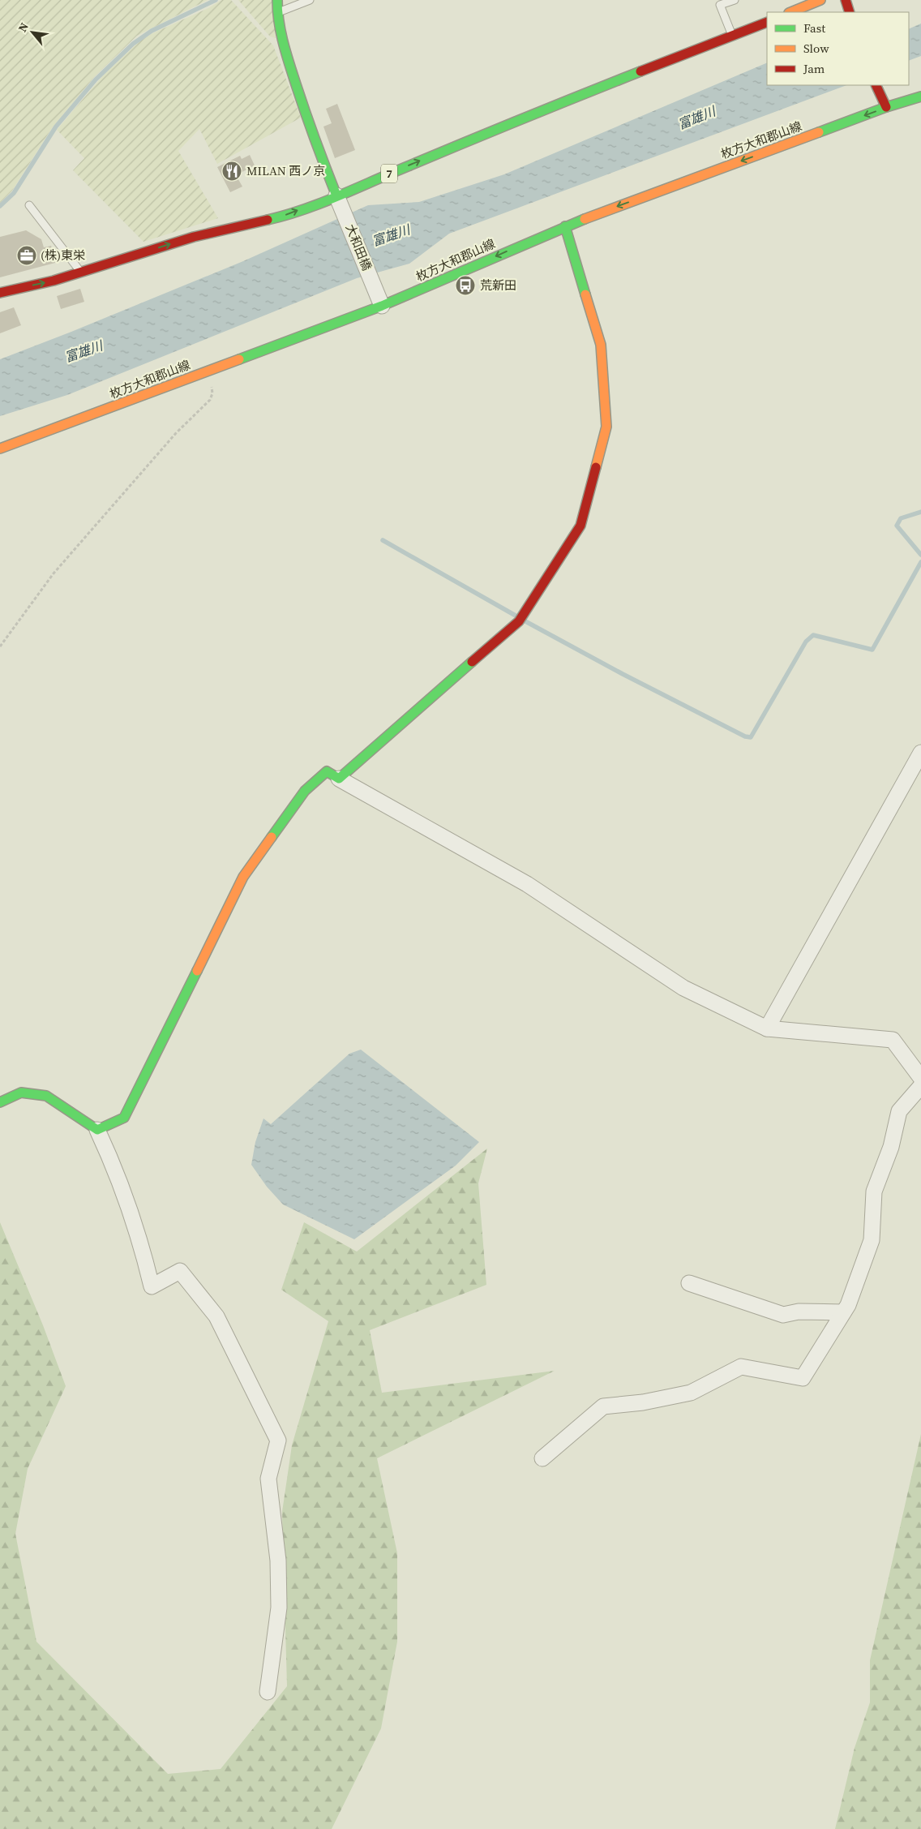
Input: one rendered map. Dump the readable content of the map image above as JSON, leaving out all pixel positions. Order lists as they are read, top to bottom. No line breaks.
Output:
{"streets":{"main road":["枚方大和郡山線","7"],"street":["大和田橋"]},"crossings":[["枚方大和郡山線","大和田橋"],["7","大和田橋"]],"one_way":["枚方大和郡山線"],"water":["富雄川"],"places":{"restaurant":["MILAN 西ノ京"],"office":["(株)東栄"],"bus stop":["荒新田"]},"legend":["Fast","Slow","Jam"],"north":"top left"}
